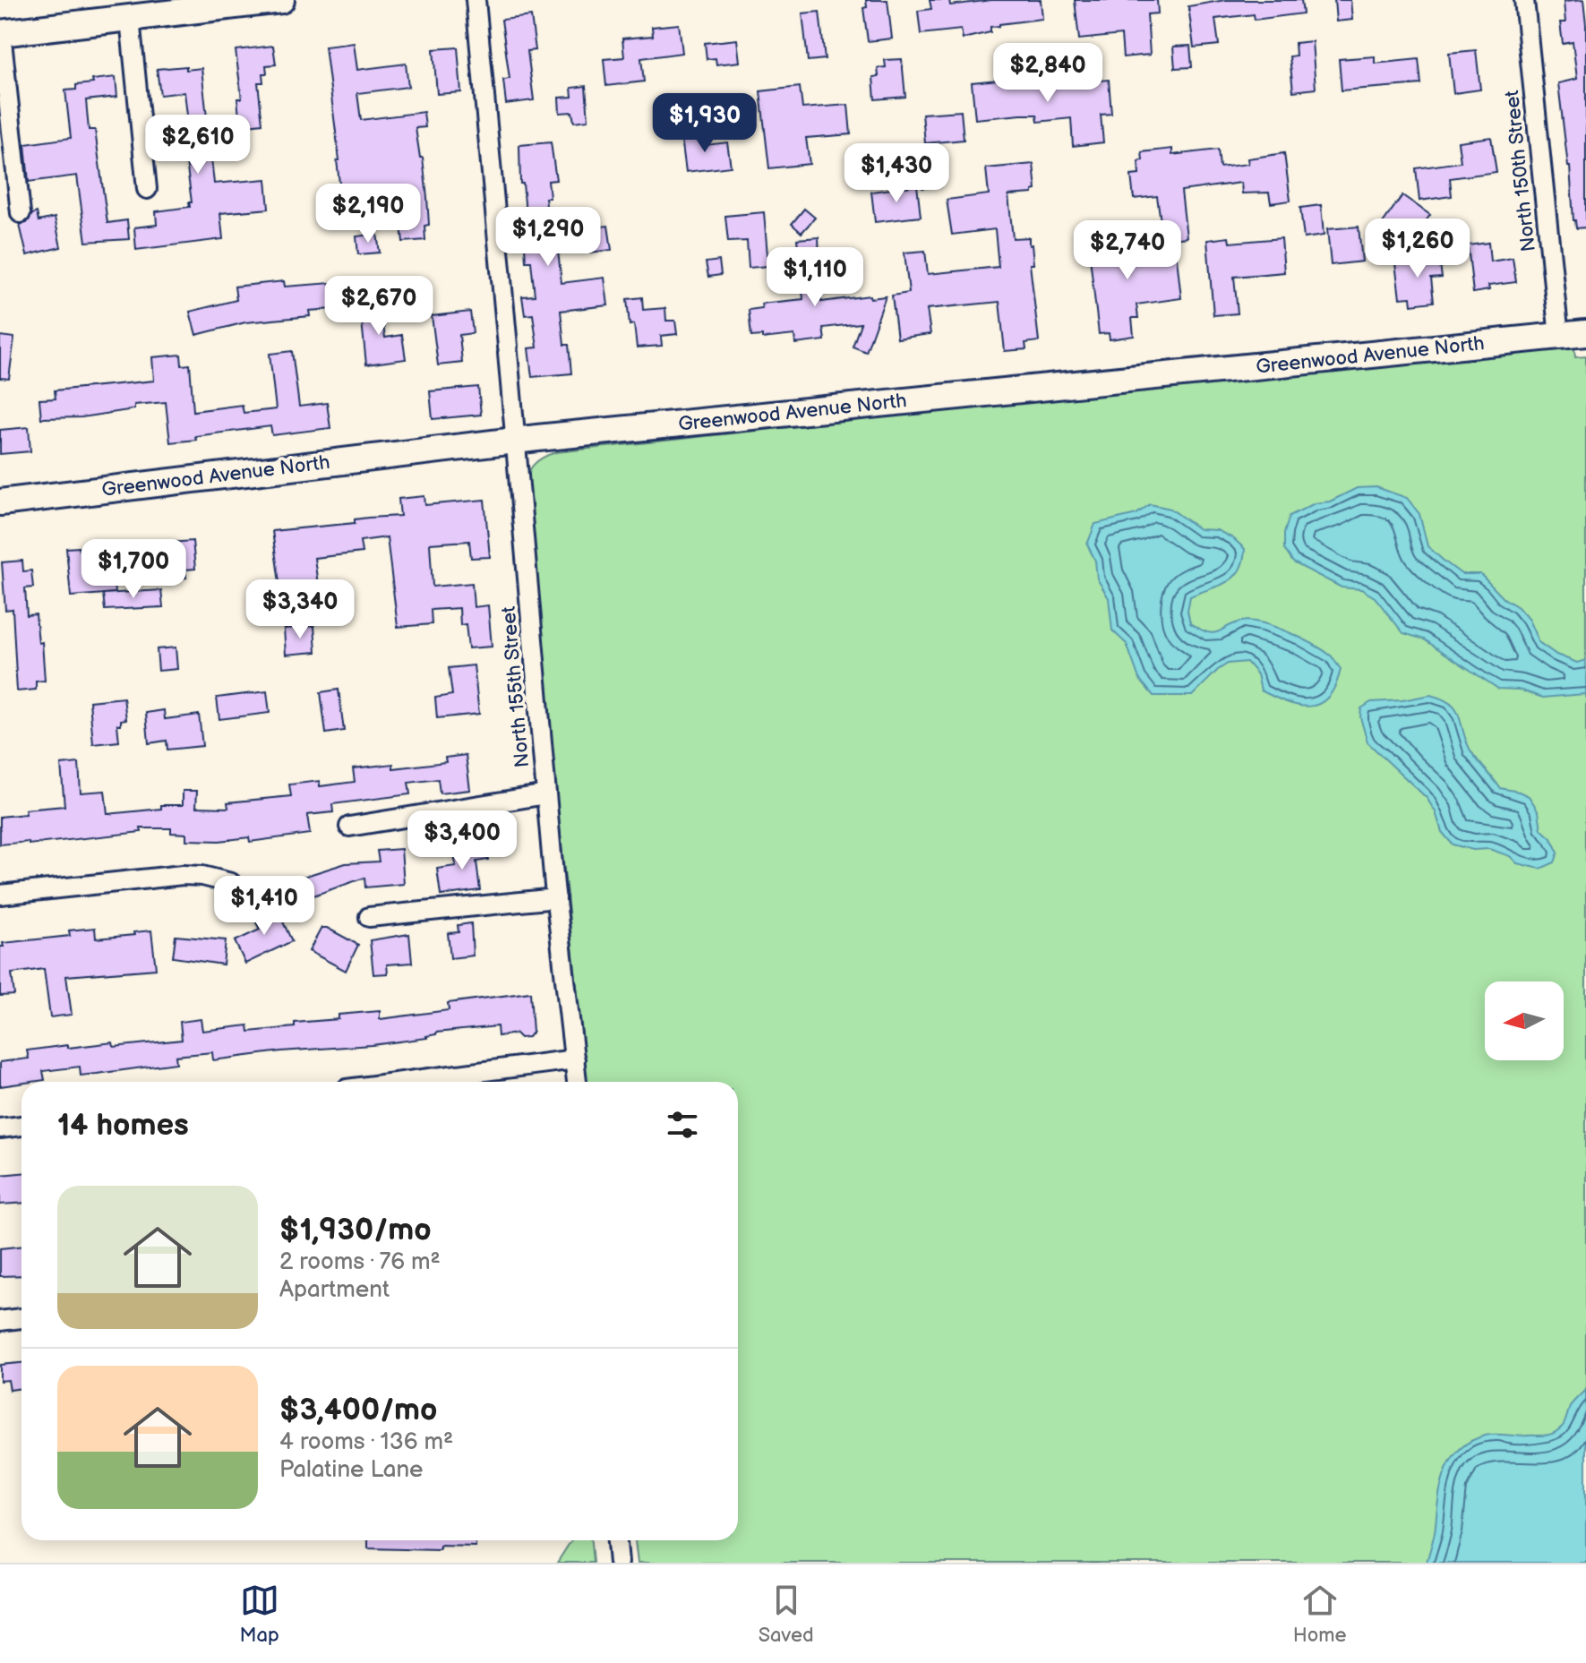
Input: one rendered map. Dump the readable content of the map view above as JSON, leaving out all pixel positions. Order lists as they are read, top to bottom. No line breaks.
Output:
{"streets":{"street":["North 150th Street","Greenwood Avenue North","North 155th Street"]},"crossings":[["North 150th Street","Greenwood Avenue North"],["Greenwood Avenue North","North 155th Street"]],"north":"left","page":{"price":["$2,840","$1,930","$2,610","$1,430","$2,190","$1,290","$1,260","$2,740","$1,110","$2,670","$1,700","$3,340","$3,400","$1,410"],"heading":"14 homes","list":[{"name":"$1,930/mo","note":"2 rooms · 76 m² · Apartment"},{"name":"$3,400/mo","note":"4 rooms · 136 m² · Palatine Lane"}],"tabs":["Map","Saved","Home"]}}
